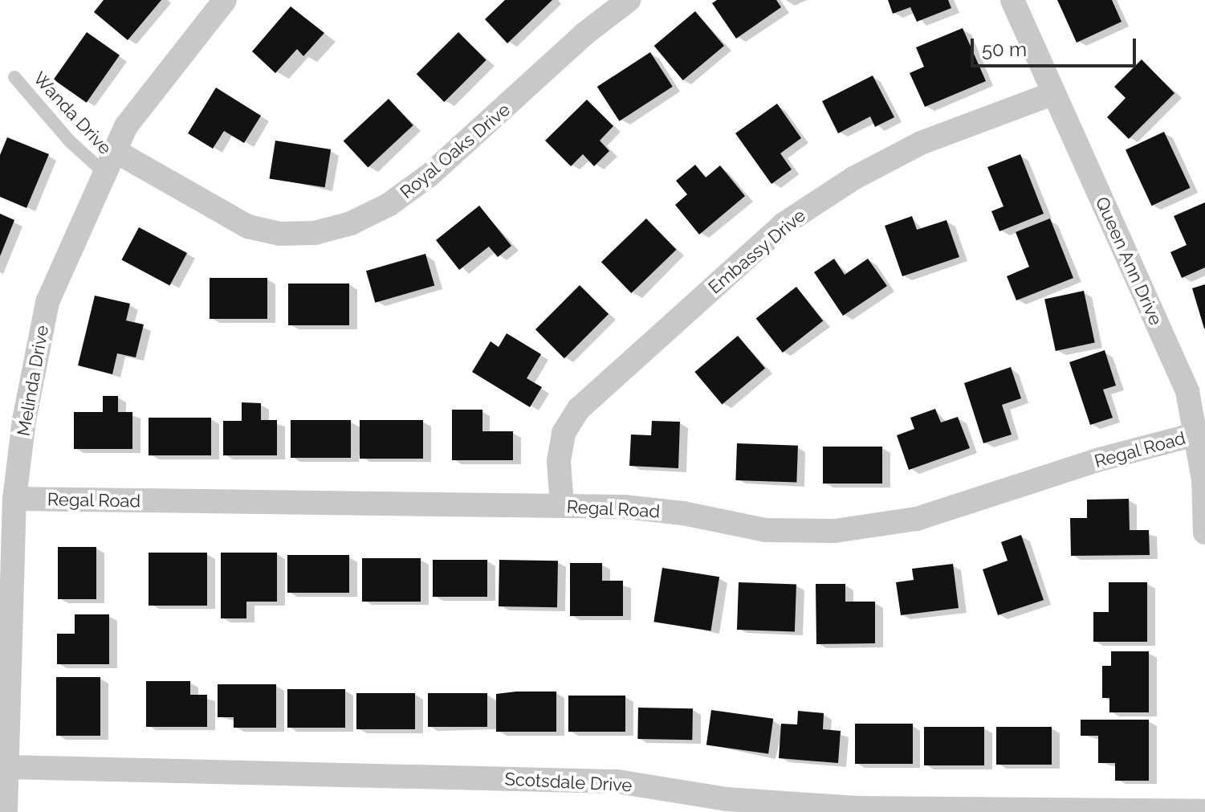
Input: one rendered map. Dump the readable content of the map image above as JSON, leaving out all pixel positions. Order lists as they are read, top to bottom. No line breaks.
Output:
{"streets":{"street":["Royal Oaks Drive","Embassy Drive","Queen Ann Drive","Melinda Drive","Regal Road","Scotsdale Drive"],"lane":["Wanda Drive"]},"crossings":[["Wanda Drive","Royal Oaks Drive"],["Wanda Drive","Melinda Drive"],["Royal Oaks Drive","Melinda Drive"],["Embassy Drive","Queen Ann Drive"],["Embassy Drive","Regal Road"],["Queen Ann Drive","Regal Road"],["Melinda Drive","Regal Road"],["Melinda Drive","Scotsdale Drive"]],"scale_bar":"50 m"}
